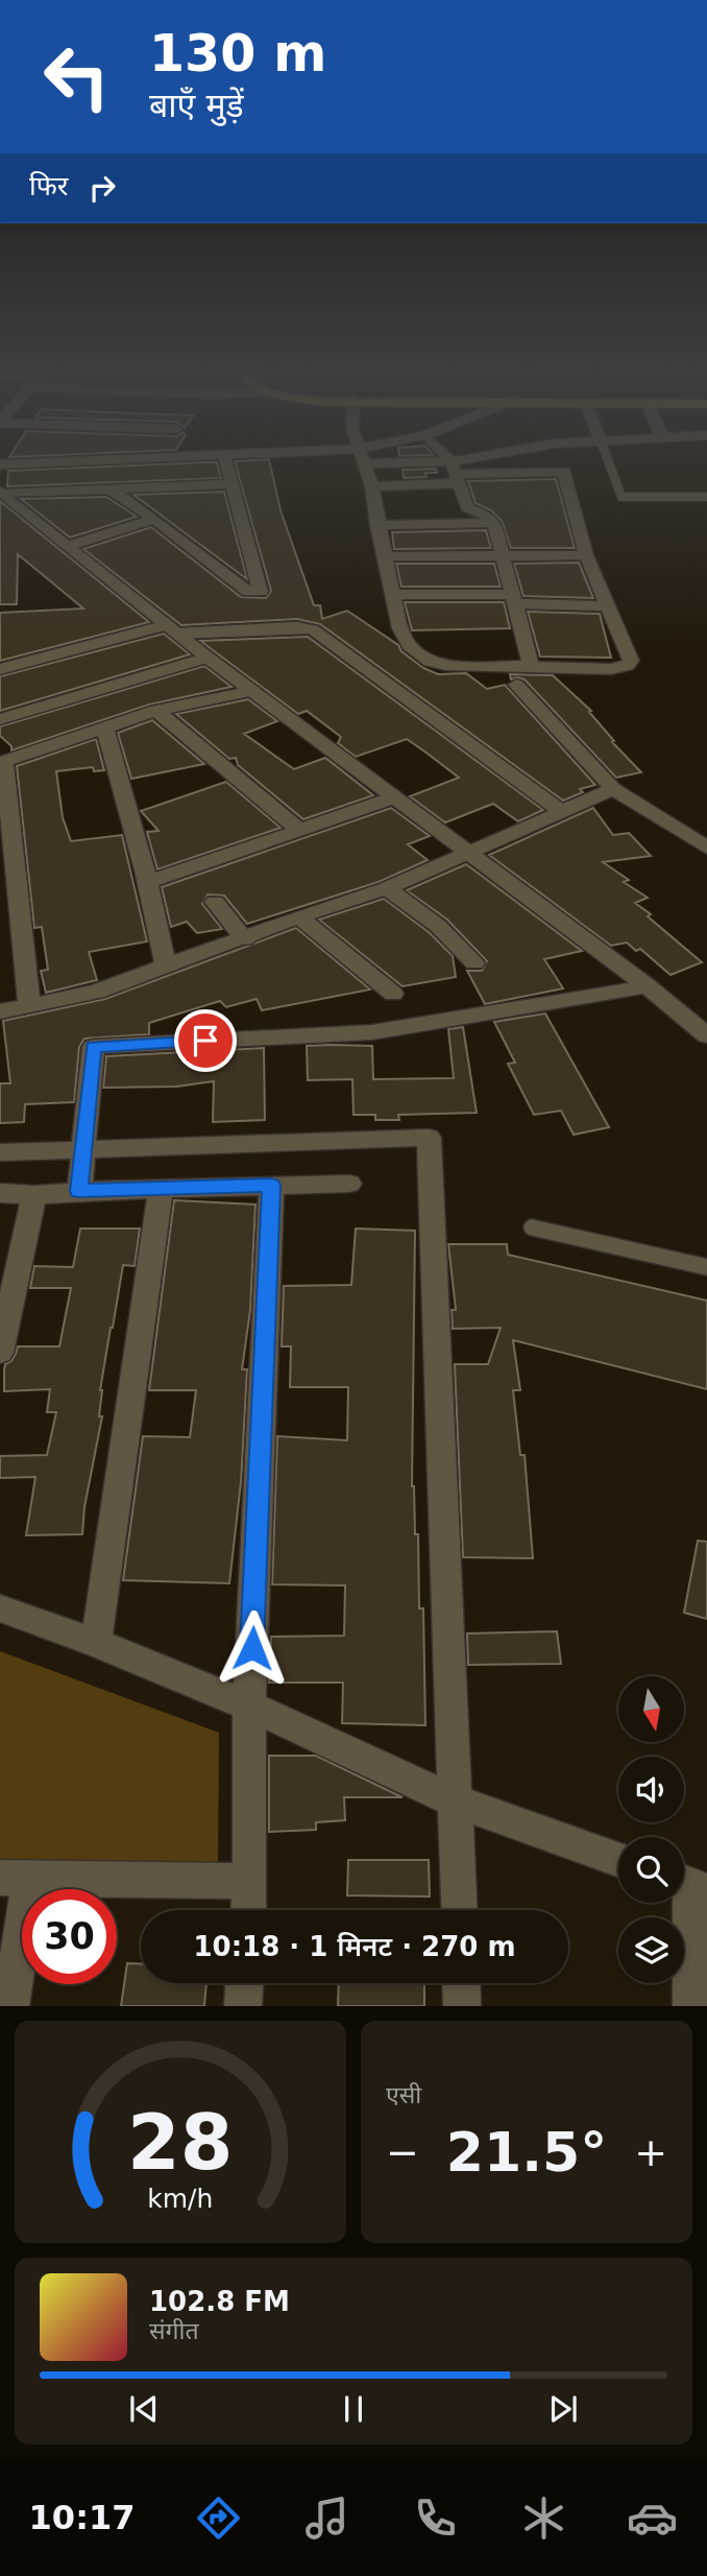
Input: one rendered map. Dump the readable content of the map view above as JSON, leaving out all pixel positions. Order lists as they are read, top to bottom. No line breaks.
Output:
{"north":"bottom","page":{"turn":["130 m","बाएँ मुड़ें"],"then":"फिर","limit":"30","trip":"10:18 · 1 मिनट · 270 m","tile":"एसी","heat":["−","21.5°","+"],"song":["102.8 FM","संगीत"],"tabs":"10:17","gauge":["28","km/h"]}}
